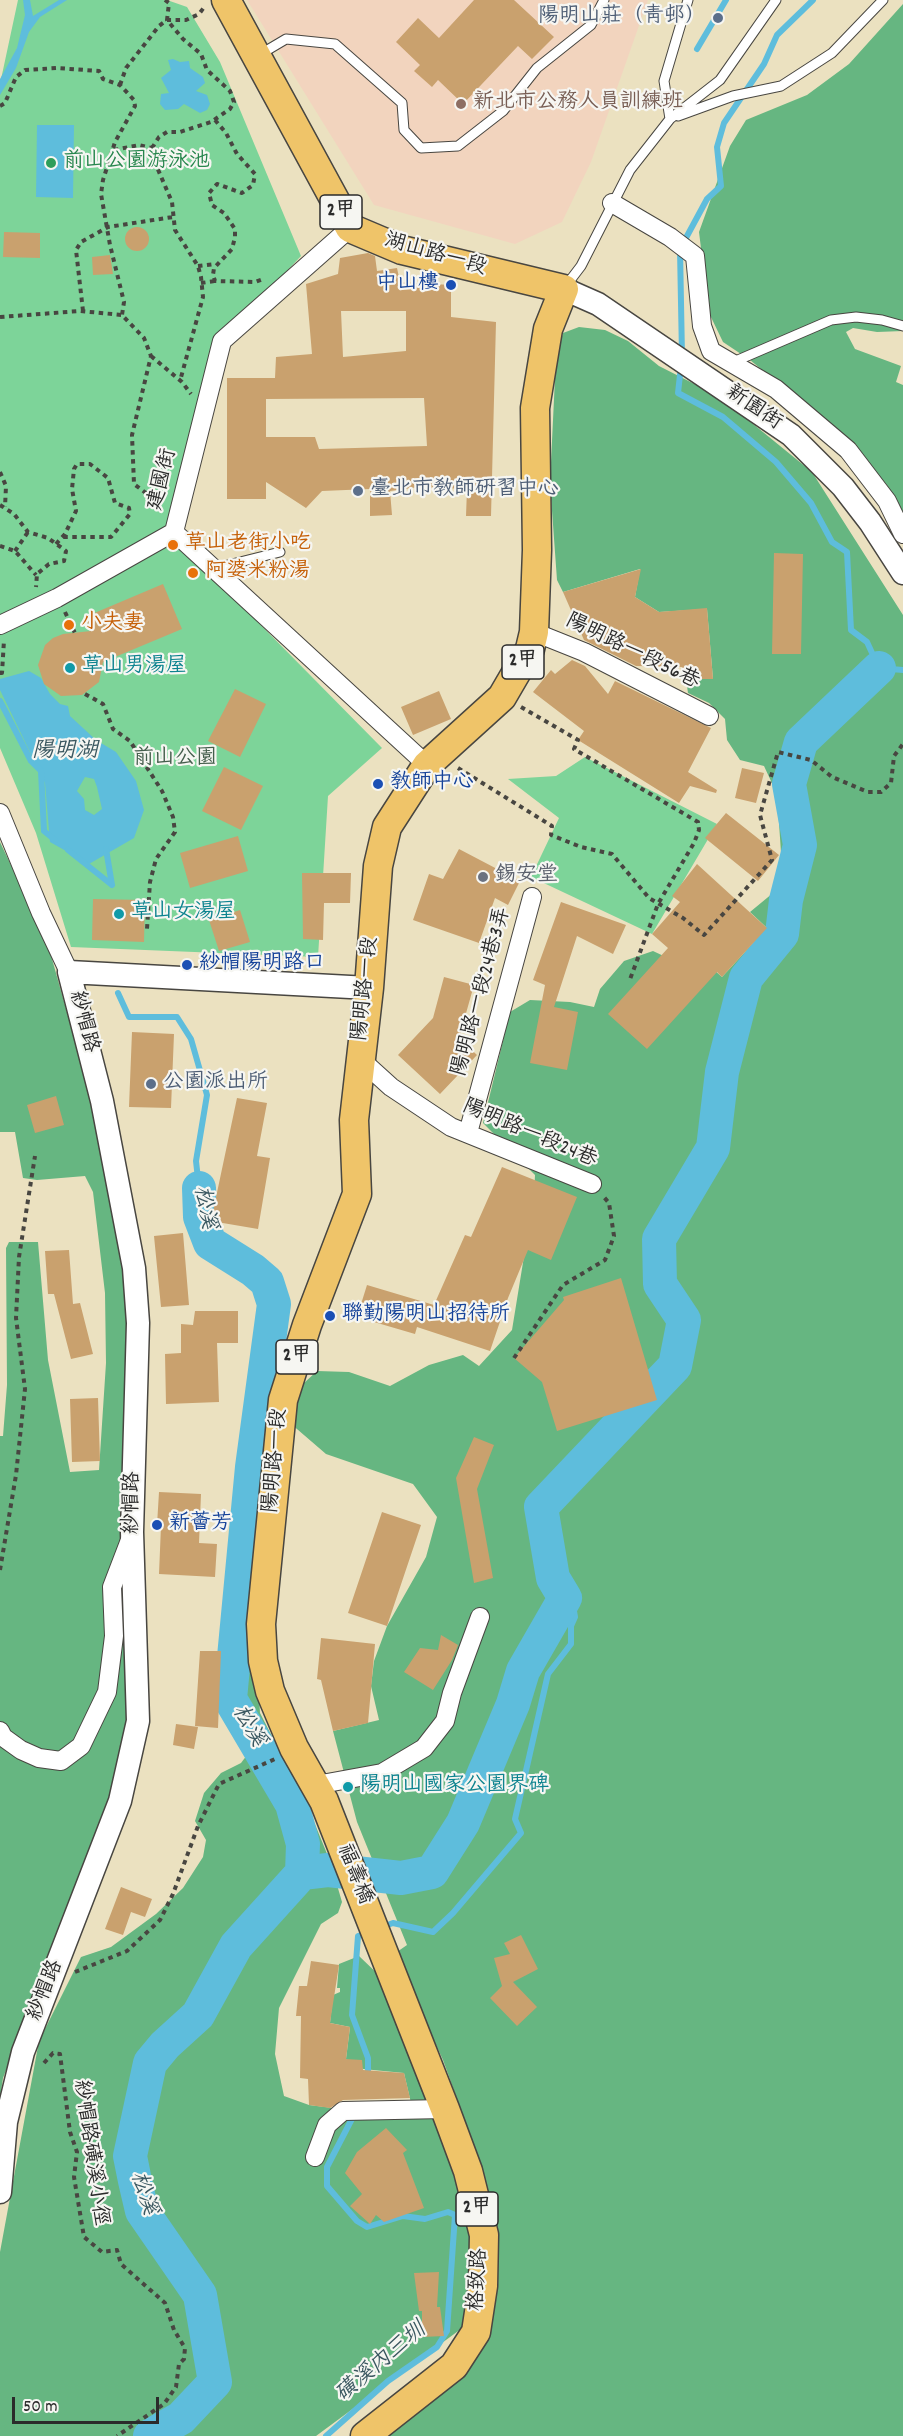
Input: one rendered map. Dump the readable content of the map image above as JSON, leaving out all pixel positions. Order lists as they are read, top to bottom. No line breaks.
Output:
{"streets":{"main road":["2甲","湖山路一段","陽明路一段","福壽橋","格致路"],"street":["新園街","建國街","陽明路一段56巷","陽明路一段24巷3弄","紗帽路","陽明路一段24巷"],"path":["紗帽路磺溪小徑"]},"crossings":[["2甲","湖山路一段"],["2甲","建國街"],["2甲","陽明路一段"],["2甲","福壽橋"],["湖山路一段","新園街"],["湖山路一段","建國街"],["湖山路一段","陽明路一段"],["新園街","陽明路一段"],["建國街","陽明路一段"],["陽明路一段56巷","陽明路一段"],["陽明路一段","陽明路一段24巷"],["陽明路一段24巷3弄","陽明路一段24巷"],["福壽橋","格致路"]],"water":["陽明湖","松溪","磺溪內三圳"],"parks":["前山公園"],"places":["陽明山莊（青邨）","新北市公務人員訓練班","前山公園游泳池","中山樓","臺北市教師研習中心","草山老街小吃","阿婆米粉湯","小夫妻","草山男湯屋","教師中心","錫安堂","草山女湯屋","紗帽陽明路口","公園派出所","聯勤陽明山招待所","新薈芳","陽明山國家公園界碑"],"scale_bar":"50 m"}
